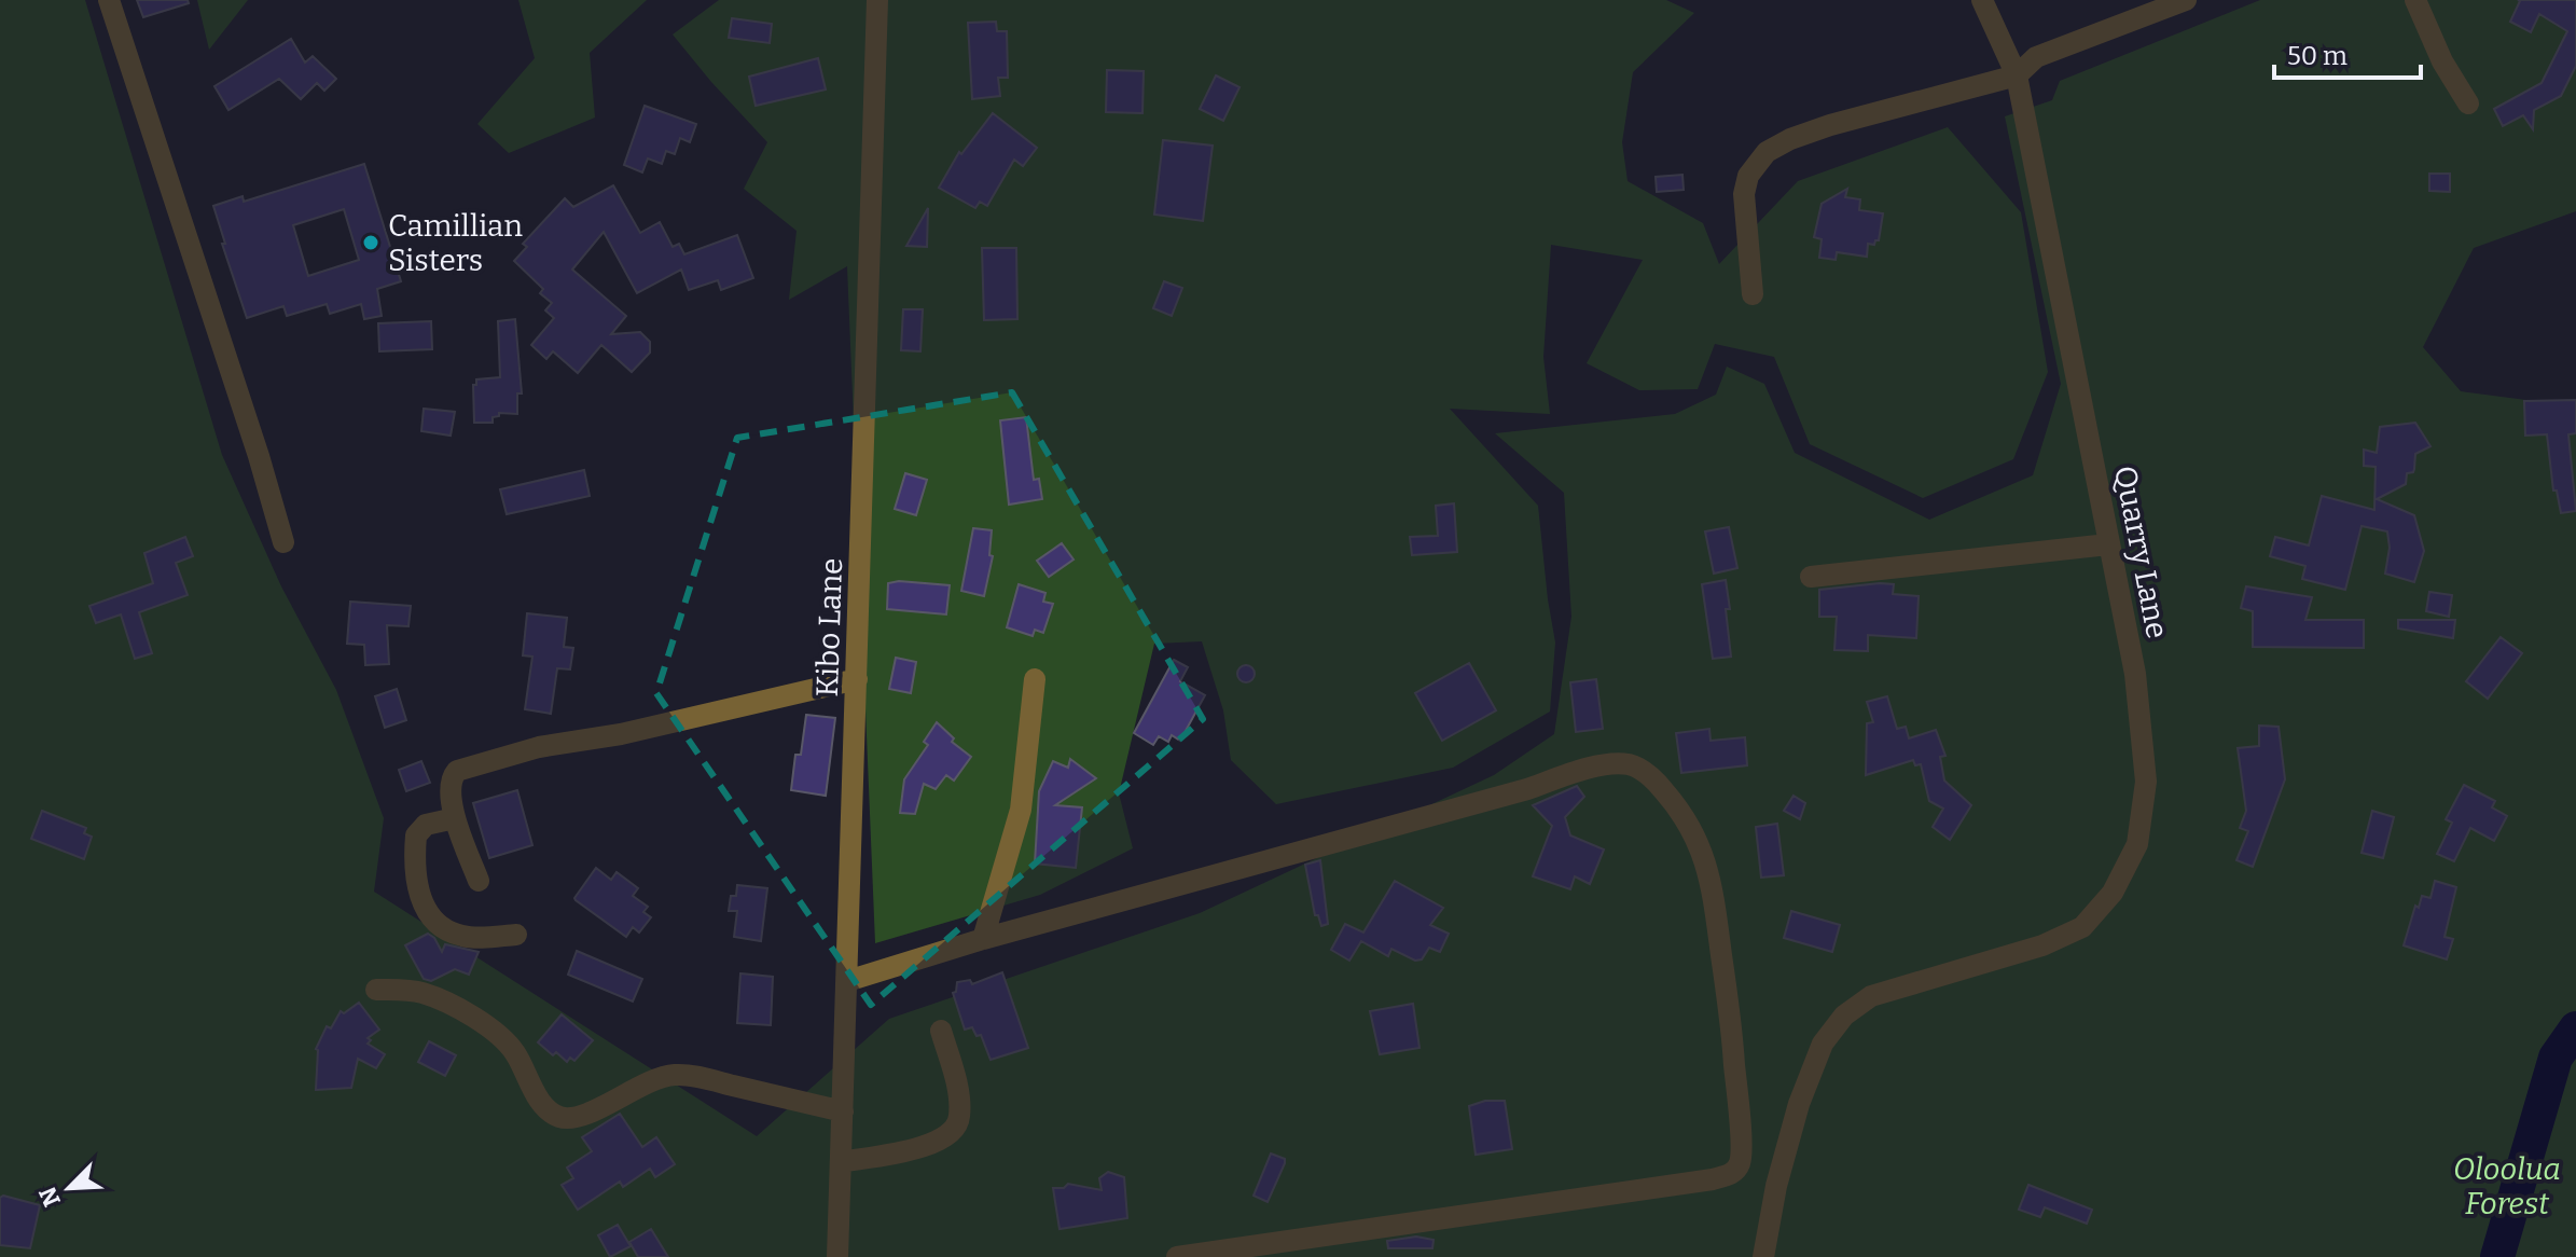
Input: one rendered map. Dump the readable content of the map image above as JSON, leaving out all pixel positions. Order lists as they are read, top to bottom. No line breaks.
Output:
{"streets":{"street":["Quarry Lane","Kibo Lane"]},"parks":["Oloolua Forest"],"places":["Camillian Sisters"],"scale_bar":"50 m","north":"bottom left"}
